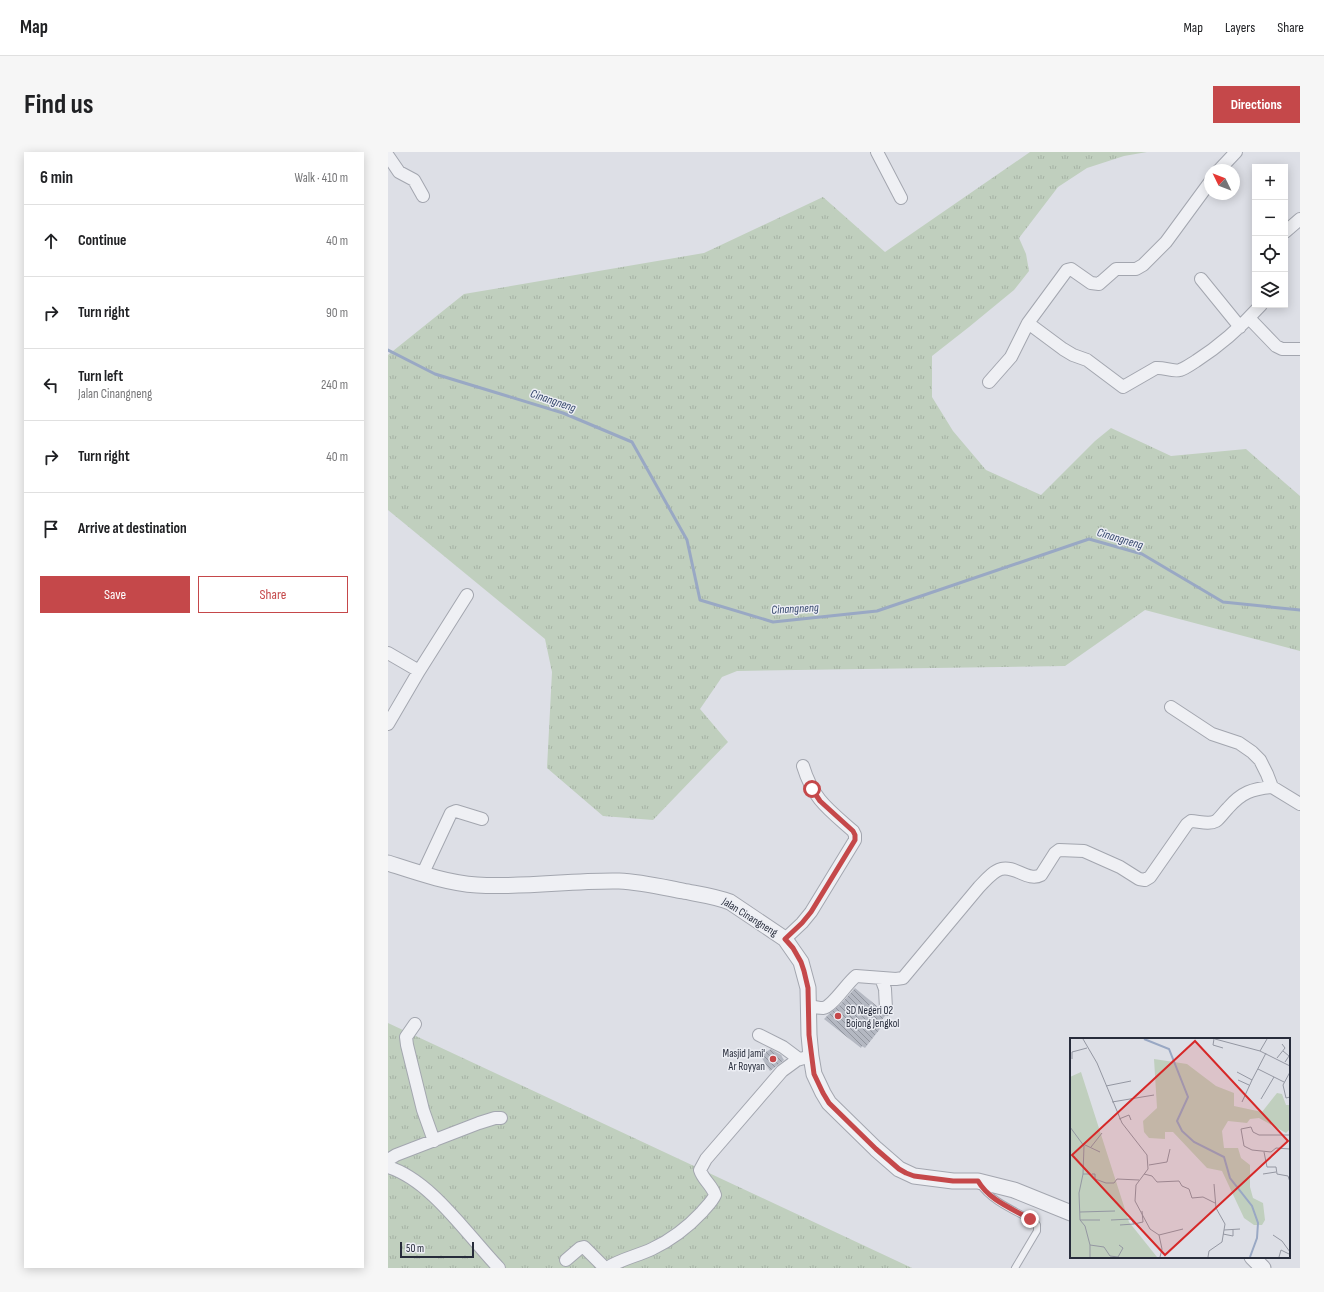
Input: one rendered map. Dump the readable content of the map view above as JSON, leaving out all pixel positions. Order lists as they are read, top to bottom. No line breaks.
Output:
{"streets":{"street":["Jalan Cinangneng"]},"water":["Cinangneng"],"places":["SD Negeri 02 Bojong Jengkol","Masjid Jami' Ar Royyan"],"scale_bar":"50 m","north":"top left","page":{"header":"Map","nav":["Map","Layers","Share"],"buttons":["Directions",["Save","Share"]],"title":"Find us","heading":["6 min","Walk · 410 m"],"map_buttons":["+","−"],"list":[["Continue","40 m"],["Turn right","90 m"],["Turn left","Jalan Cinangneng","240 m"],["Turn right","40 m"],"Arrive at destination"],"scale":"50 m"}}
